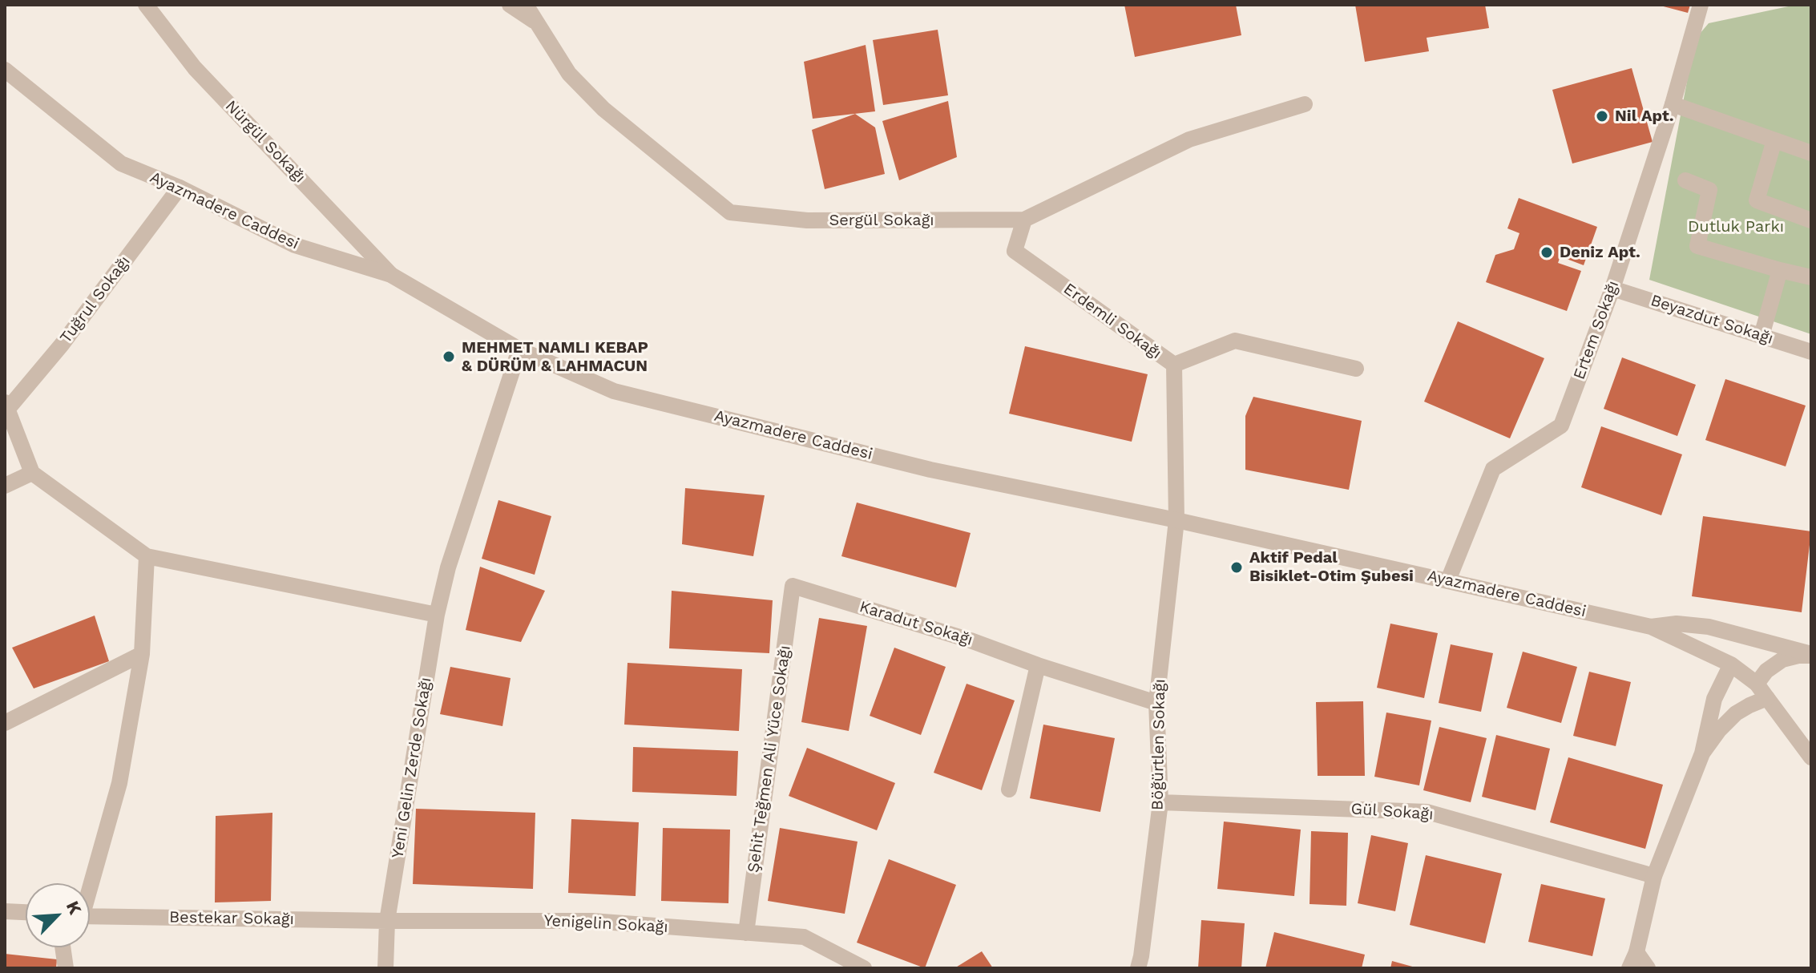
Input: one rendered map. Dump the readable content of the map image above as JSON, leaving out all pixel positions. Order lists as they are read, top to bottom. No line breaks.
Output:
{"streets":{"street":["Nürgül Sokağı","Ayazmadere Caddesi","Sergül Sokağı","Tuğrul Sokağı","Beyazdut Sokağı","Erdemli Sokağı","Ertem Sokağı","Karadut Sokağı","Böğürtlen Sokağı","Şehit Teğmen Ali Yüce Sokağı","Yeni Gelin Zerde Sokağı","Gül Sokağı","Bestekar Sokağı","Yenigelin Sokağı"]},"crossings":[["Nürgül Sokağı","Ayazmadere Caddesi"],["Ayazmadere Caddesi","Tuğrul Sokağı"],["Ayazmadere Caddesi","Erdemli Sokağı"],["Ayazmadere Caddesi","Ertem Sokağı"],["Ayazmadere Caddesi","Böğürtlen Sokağı"],["Ayazmadere Caddesi","Yeni Gelin Zerde Sokağı"],["Sergül Sokağı","Erdemli Sokağı"],["Beyazdut Sokağı","Ertem Sokağı"],["Erdemli Sokağı","Böğürtlen Sokağı"],["Karadut Sokağı","Böğürtlen Sokağı"],["Karadut Sokağı","Şehit Teğmen Ali Yüce Sokağı"],["Böğürtlen Sokağı","Gül Sokağı"],["Şehit Teğmen Ali Yüce Sokağı","Yenigelin Sokağı"],["Yeni Gelin Zerde Sokağı","Bestekar Sokağı"],["Yeni Gelin Zerde Sokağı","Yenigelin Sokağı"],["Bestekar Sokağı","Yenigelin Sokağı"]],"parks":["Dutluk Parkı"],"places":["Nil Apt.","Deniz Apt.","MEHMET NAMLI KEBAP & DÜRÜM & LAHMACUN","Aktif Pedal Bisiklet-Otim Şubesi"],"north":"top right"}
